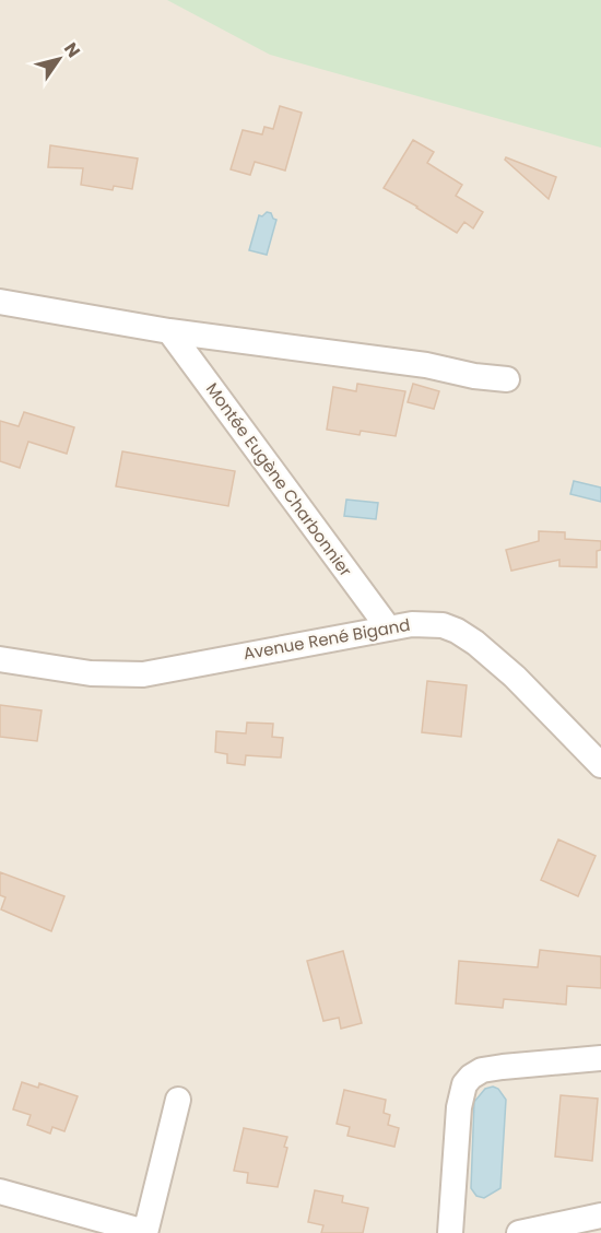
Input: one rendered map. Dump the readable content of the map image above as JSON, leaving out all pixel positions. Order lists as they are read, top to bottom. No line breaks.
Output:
{"streets":{"street":["Montée Eugène Charbonnier","Avenue René Bigand"]},"crossings":[["Montée Eugène Charbonnier","Avenue René Bigand"]],"north":"top right"}
